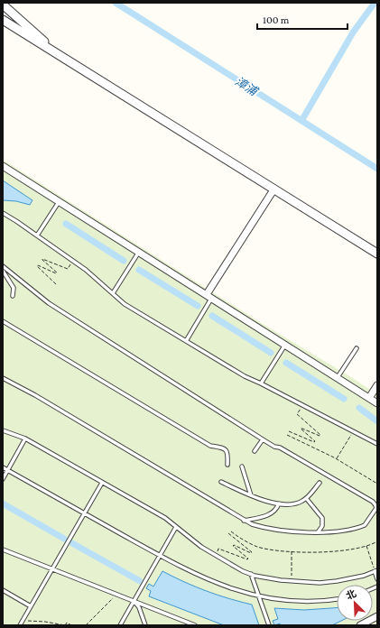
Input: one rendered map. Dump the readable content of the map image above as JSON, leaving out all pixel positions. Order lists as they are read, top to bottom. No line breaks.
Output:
{"water":["漳浦"],"scale_bar":"100 m","north":"top left"}
